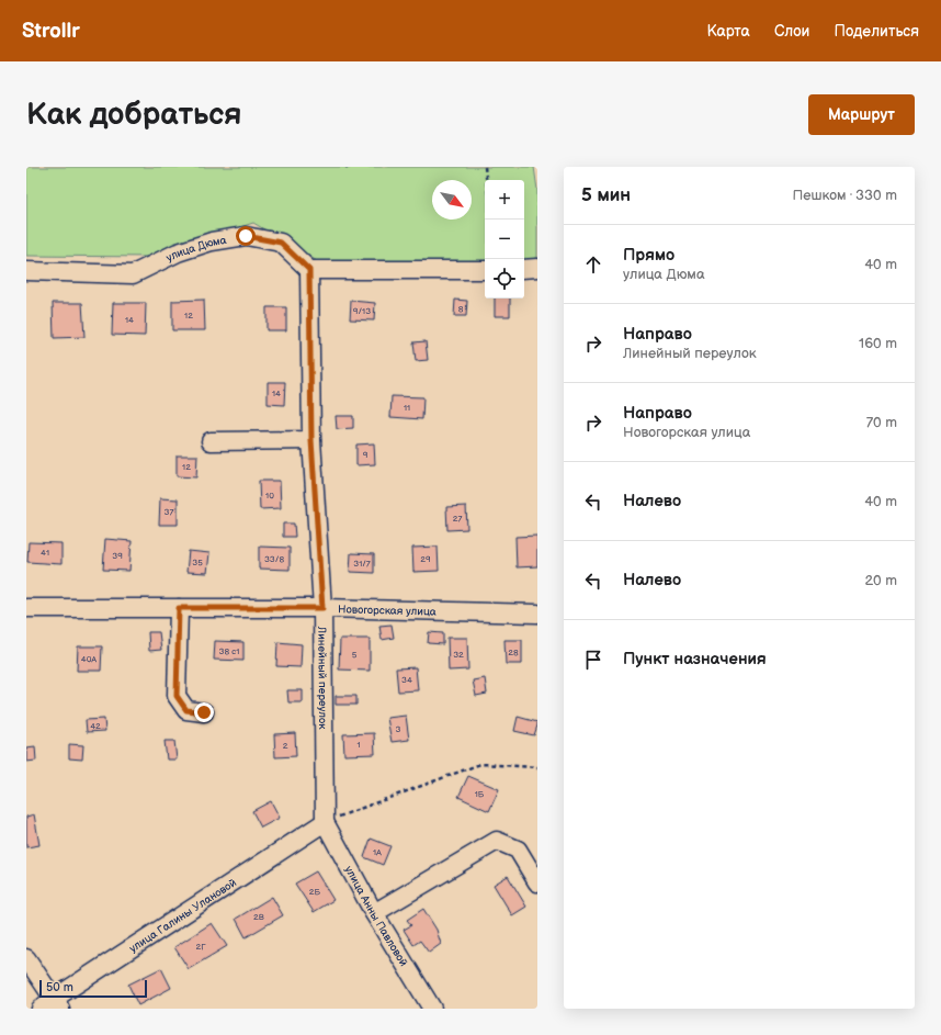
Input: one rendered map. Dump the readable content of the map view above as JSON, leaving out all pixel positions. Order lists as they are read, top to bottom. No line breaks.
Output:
{"streets":{"street":["улица Дюма","Новогорская улица","Линейный переулок","улица Галины Улановой","улица Анны Павловой"]},"crossings":[["улица Дюма","Линейный переулок"],["Новогорская улица","Линейный переулок"],["Линейный переулок","улица Галины Улановой"],["Линейный переулок","улица Анны Павловой"],["улица Галины Улановой","улица Анны Павловой"]],"house_numbers":["8","9/13","12","14","14","11","9","12","10","37","27","41","39","33/8","29","35","31/7","38 с1","28","5","32","40А","34","42","3","1","2","1Б","1А","2Б","2В","2Г"],"scale_bar":"50 m","north":"bottom right","page":{"header":"Strollr","nav":["Карта","Слои","Поделиться"],"buttons":"Маршрут","title":"Как добраться","heading":["5 мин","Пешком · 330 m"],"map_buttons":["+","−"],"list":[["Прямо","улица Дюма","40 m"],["Направо","Линейный переулок","160 m"],["Направо","Новогорская улица","70 m"],["Налево","40 m"],["Налево","20 m"],"Пункт назначения"],"scale":"50 m"}}
